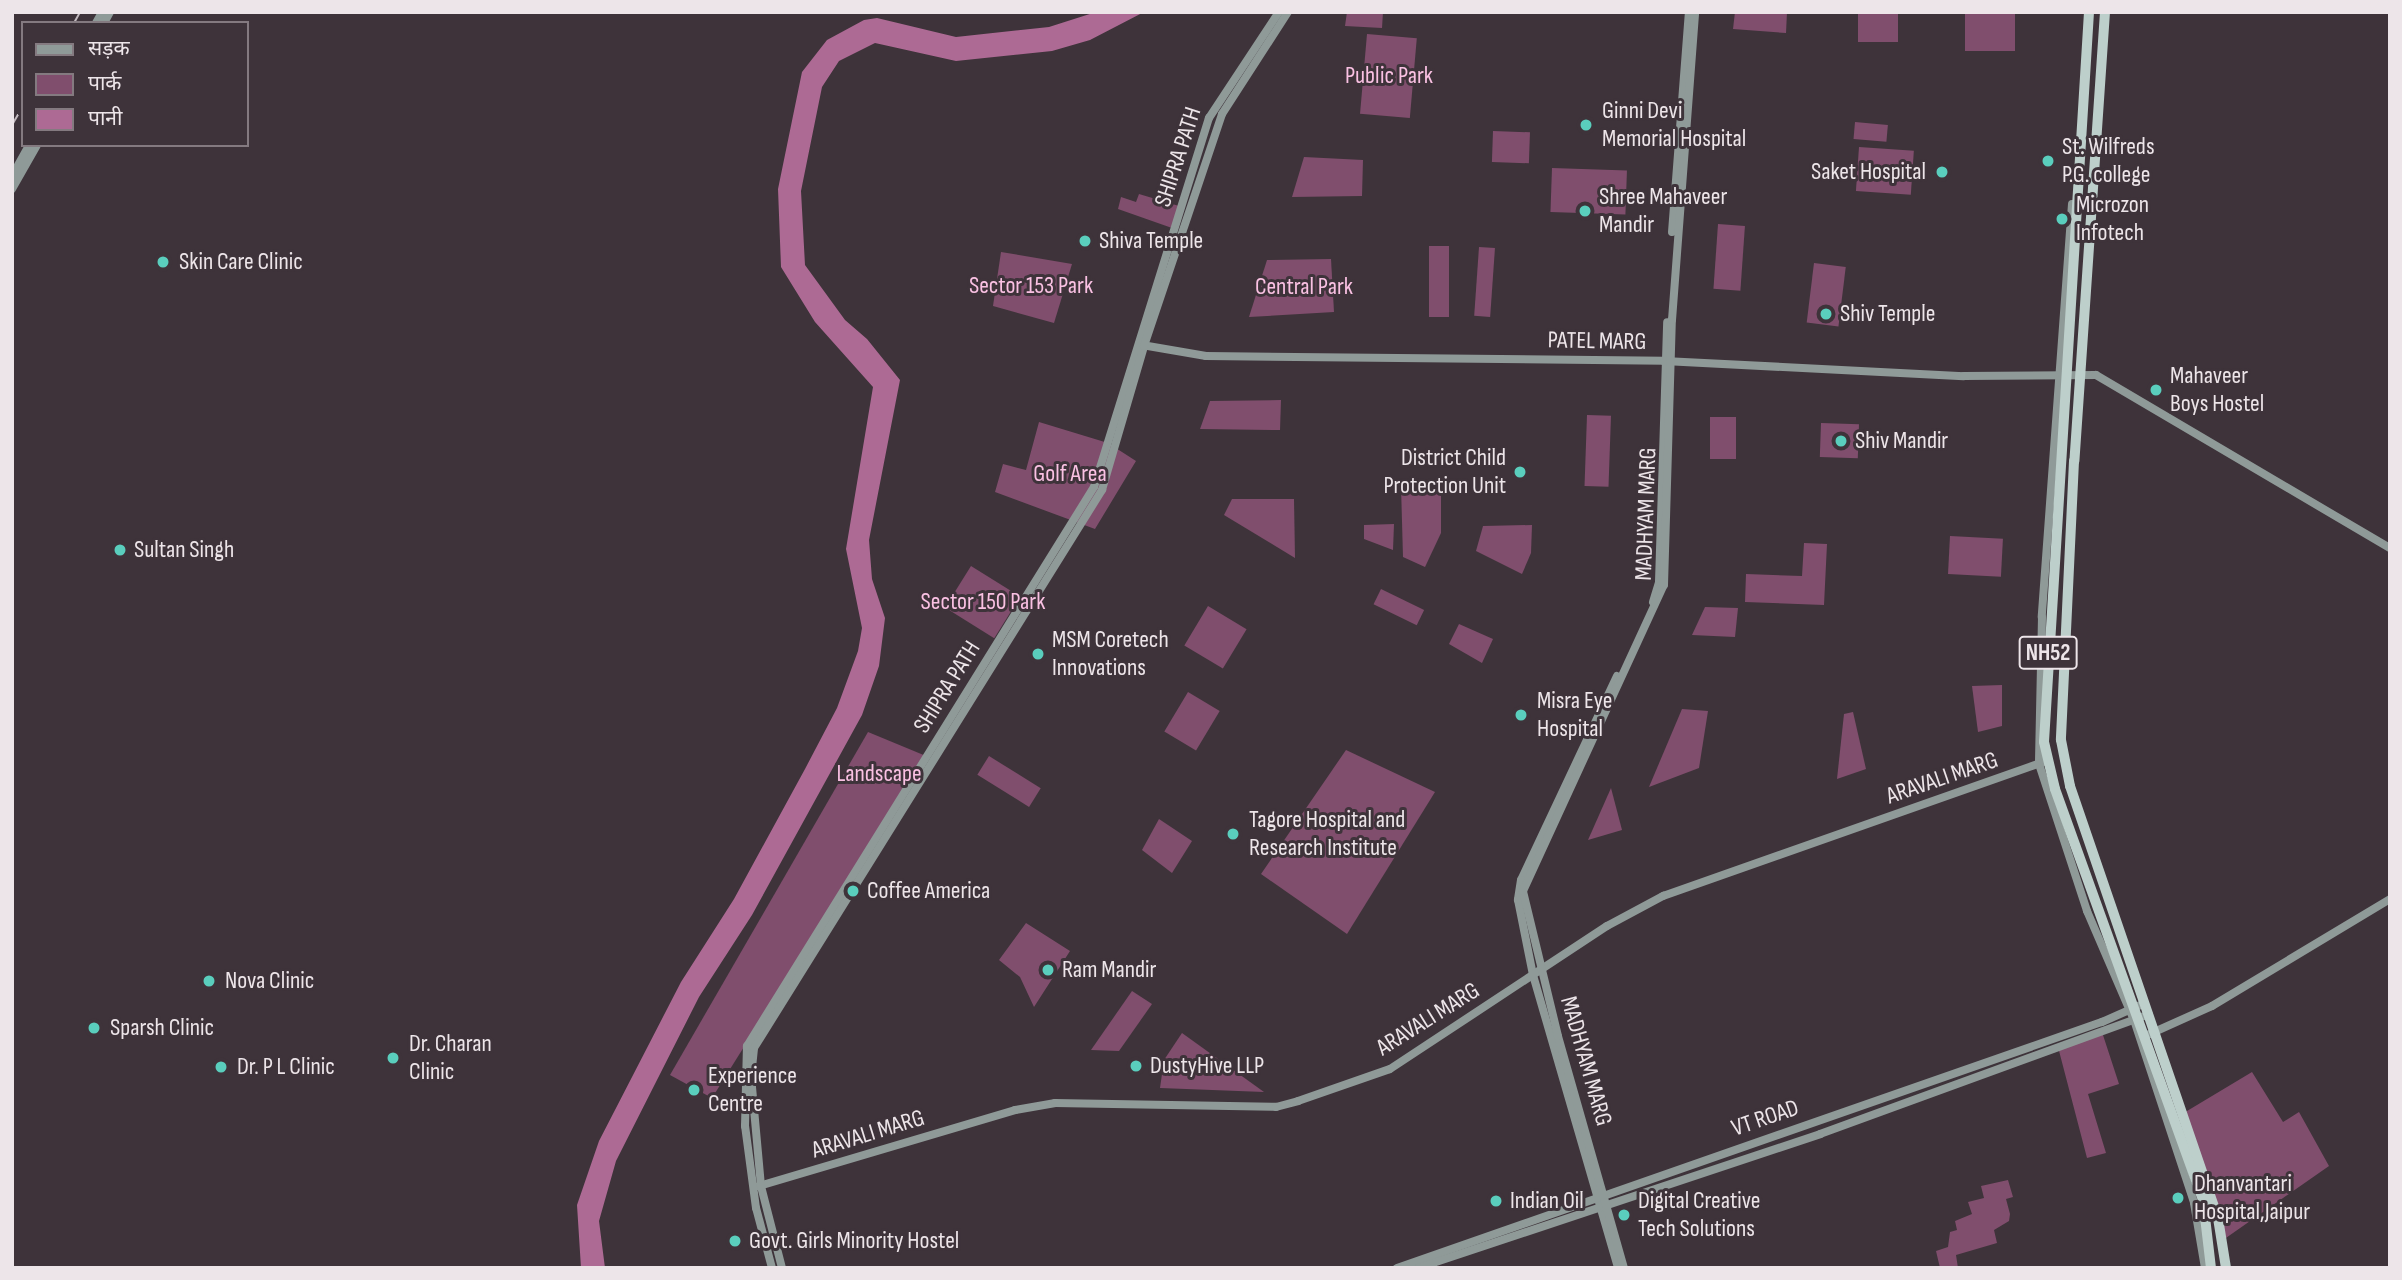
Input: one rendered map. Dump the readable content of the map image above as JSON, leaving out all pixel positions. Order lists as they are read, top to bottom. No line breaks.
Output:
{"streets":{"highway":["NH52"],"street":["SHIPRA PATH","PATEL MARG","MADHYAM MARG","ARAVALI MARG","VT ROAD"]},"crossings":[["SHIPRA PATH","PATEL MARG"],["SHIPRA PATH","ARAVALI MARG"],["PATEL MARG","MADHYAM MARG"],["PATEL MARG","NH52"],["MADHYAM MARG","ARAVALI MARG"],["MADHYAM MARG","VT ROAD"],["NH52","ARAVALI MARG"],["NH52","VT ROAD"]],"parks":["Public Park","Sector 153 Park","Central Park","Golf Area","Sector 150 Park","Landscape"],"places":["Ginni Devi Memorial Hospital","St. Wilfreds P.G. college","Saket Hospital","Shree Mahaveer Mandir","Microzon Infotech","Shiva Temple","Skin Care Clinic","Shiv Temple","Mahaveer Boys Hostel","Shiv Mandir","District Child Protection Unit","Sultan Singh","MSM Coretech Innovations","Misra Eye Hospital","Tagore Hospital and Research Institute","Coffee America","Ram Mandir","Nova Clinic","Sparsh Clinic","Dr. Charan Clinic","DustyHive LLP","Dr. P L Clinic","Experience Centre","Dhanvantari Hospital,Jaipur","Indian Oil","Digital Creative Tech Solutions","Govt. Girls Minority Hostel"],"legend":["सड़क","पार्क","पानी"]}
